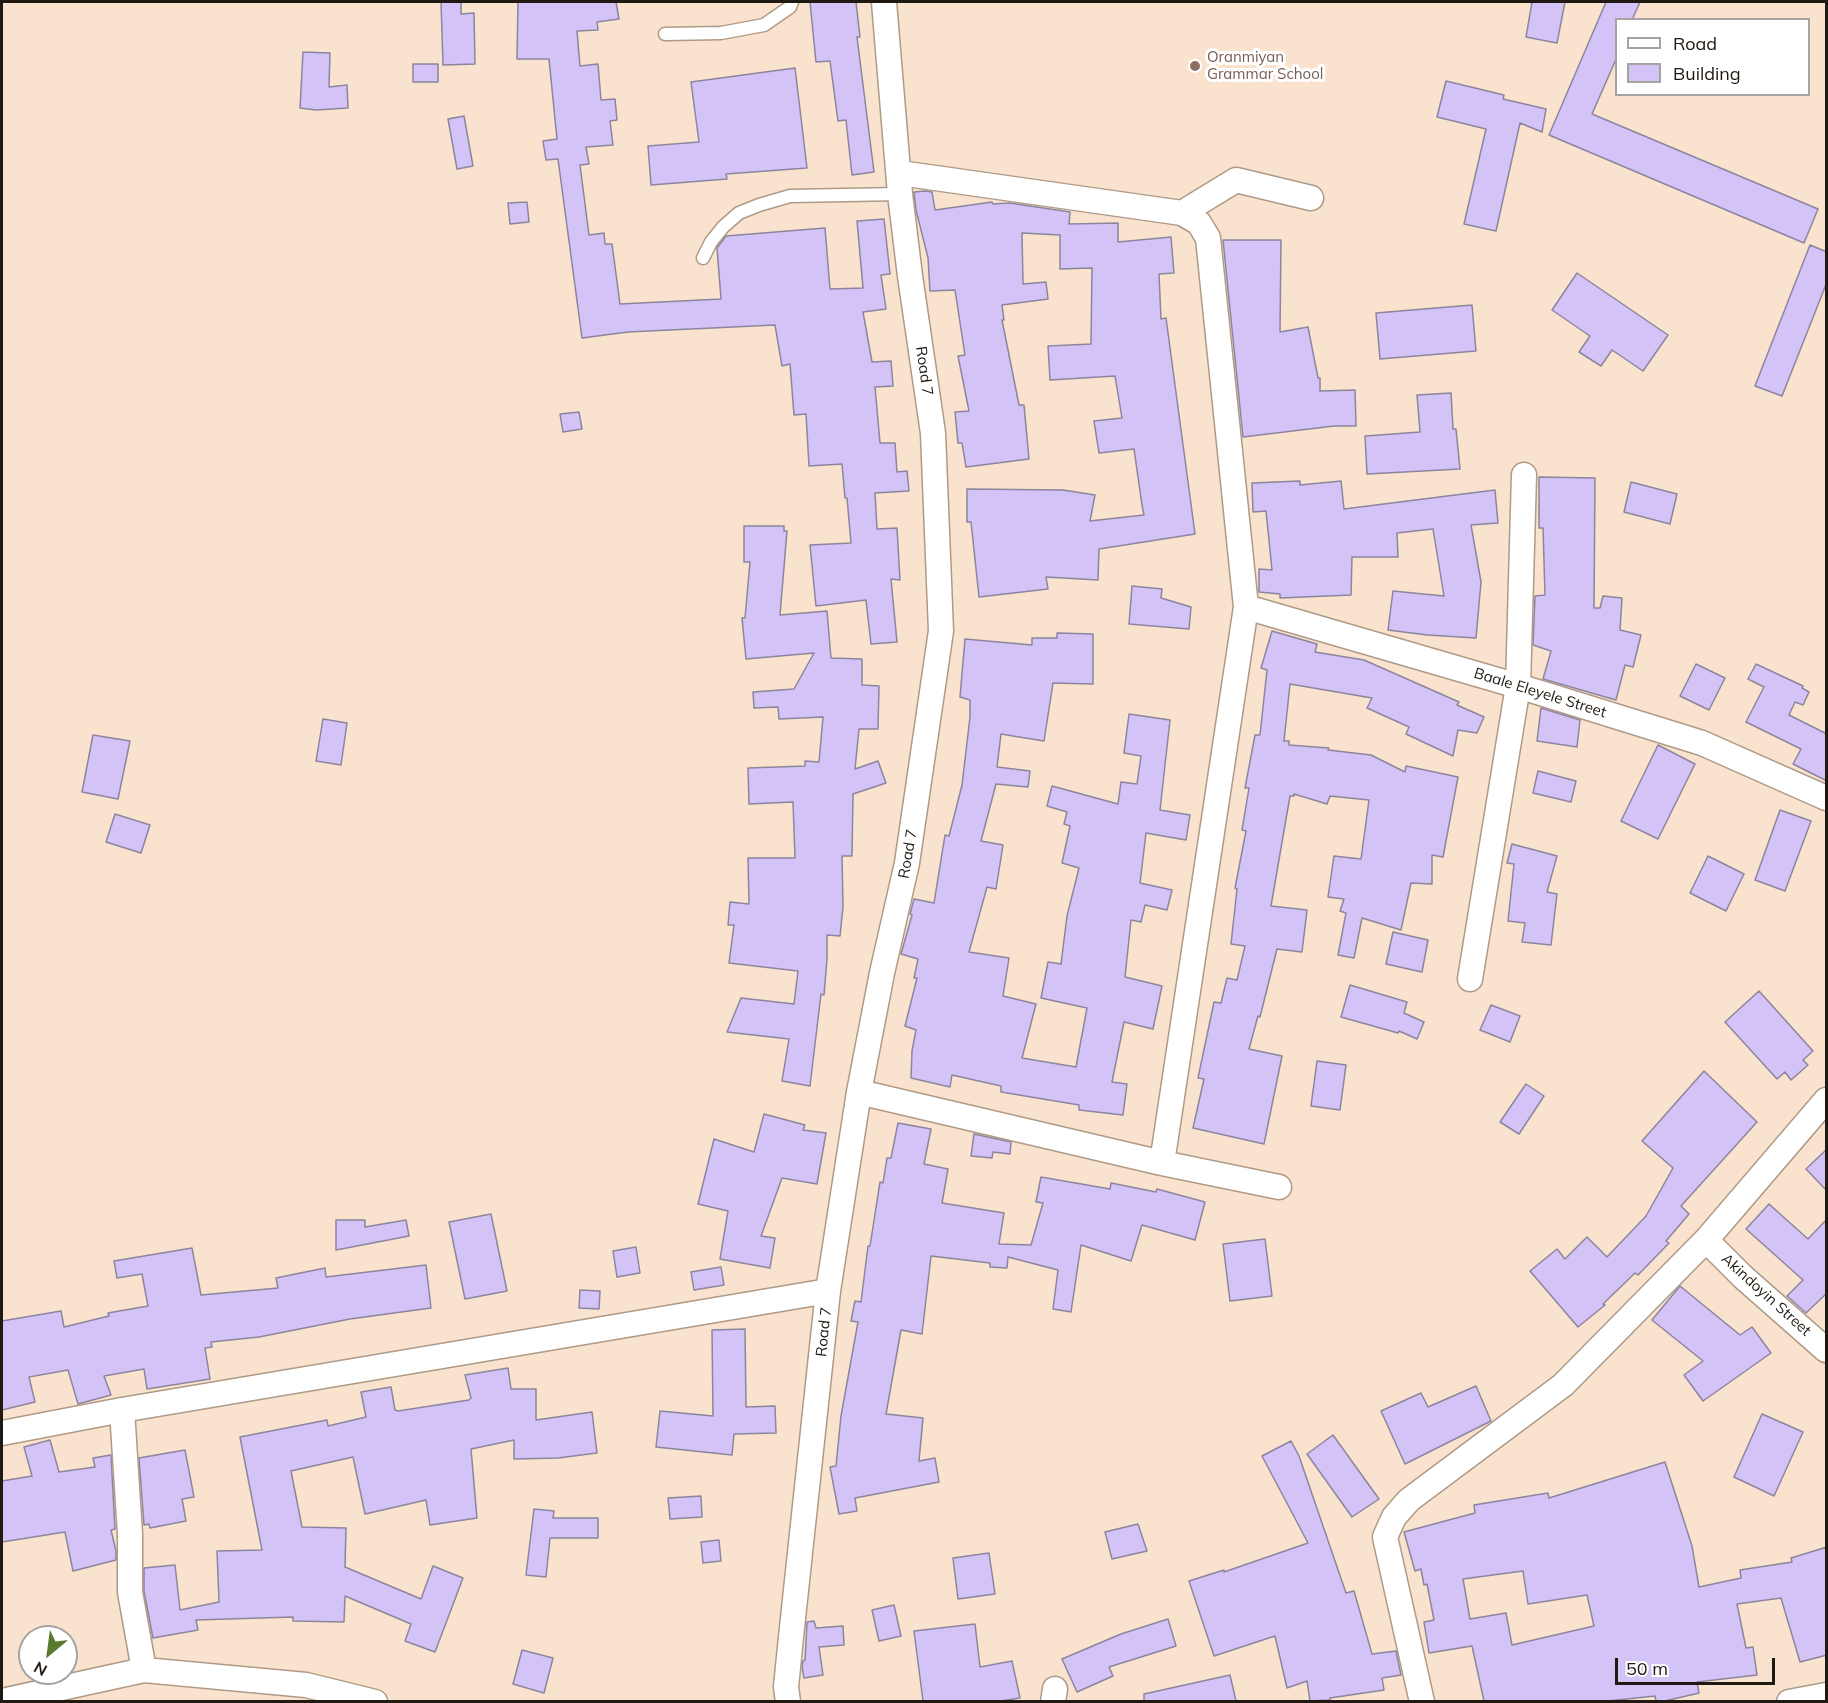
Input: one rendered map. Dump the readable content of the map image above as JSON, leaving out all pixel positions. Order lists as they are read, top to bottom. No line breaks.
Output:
{"streets":{"street":["Road 7","Baale Eleyele Street","Akindoyin Street"]},"places":["Oranmiyan Grammar School"],"legend":["Road","Building"],"scale_bar":"50 m","north":"bottom left"}
